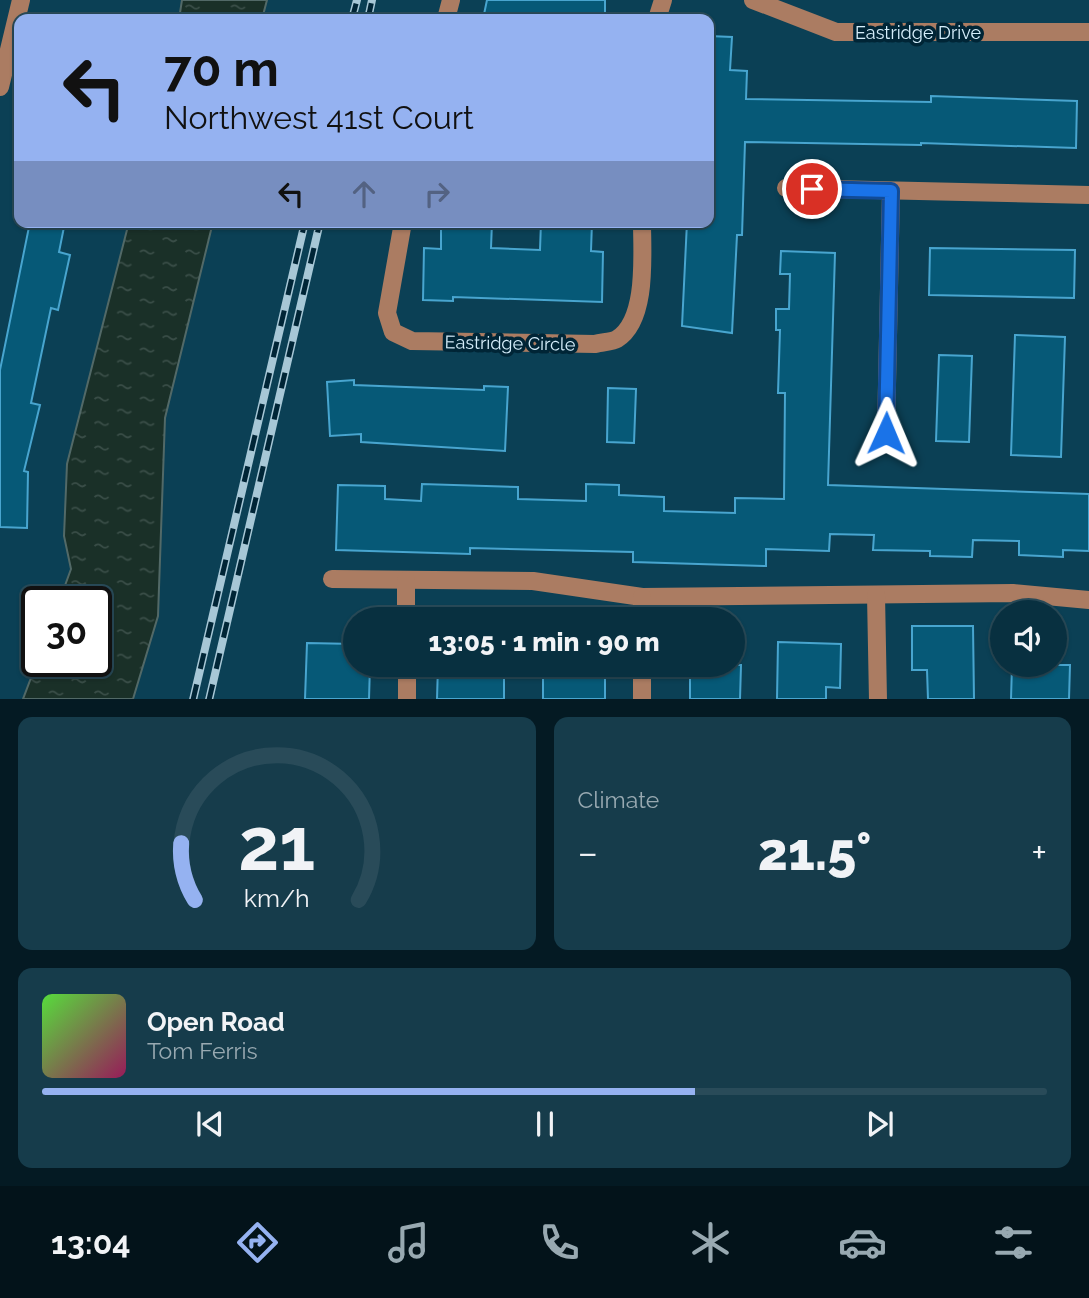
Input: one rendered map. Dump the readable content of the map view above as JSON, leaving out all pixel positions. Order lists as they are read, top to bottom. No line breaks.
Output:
{"streets":{"street":["Eastridge Drive","Eastridge Circle"]},"page":{"turn":["70 m","Northwest 41st Court"],"limit":"30","trip":"13:05 · 1 min · 90 m","tile":"Climate","heat":["−","21.5°","+"],"song":["Open Road","Tom Ferris"],"tabs":"13:04","gauge":["21","km/h"]}}
